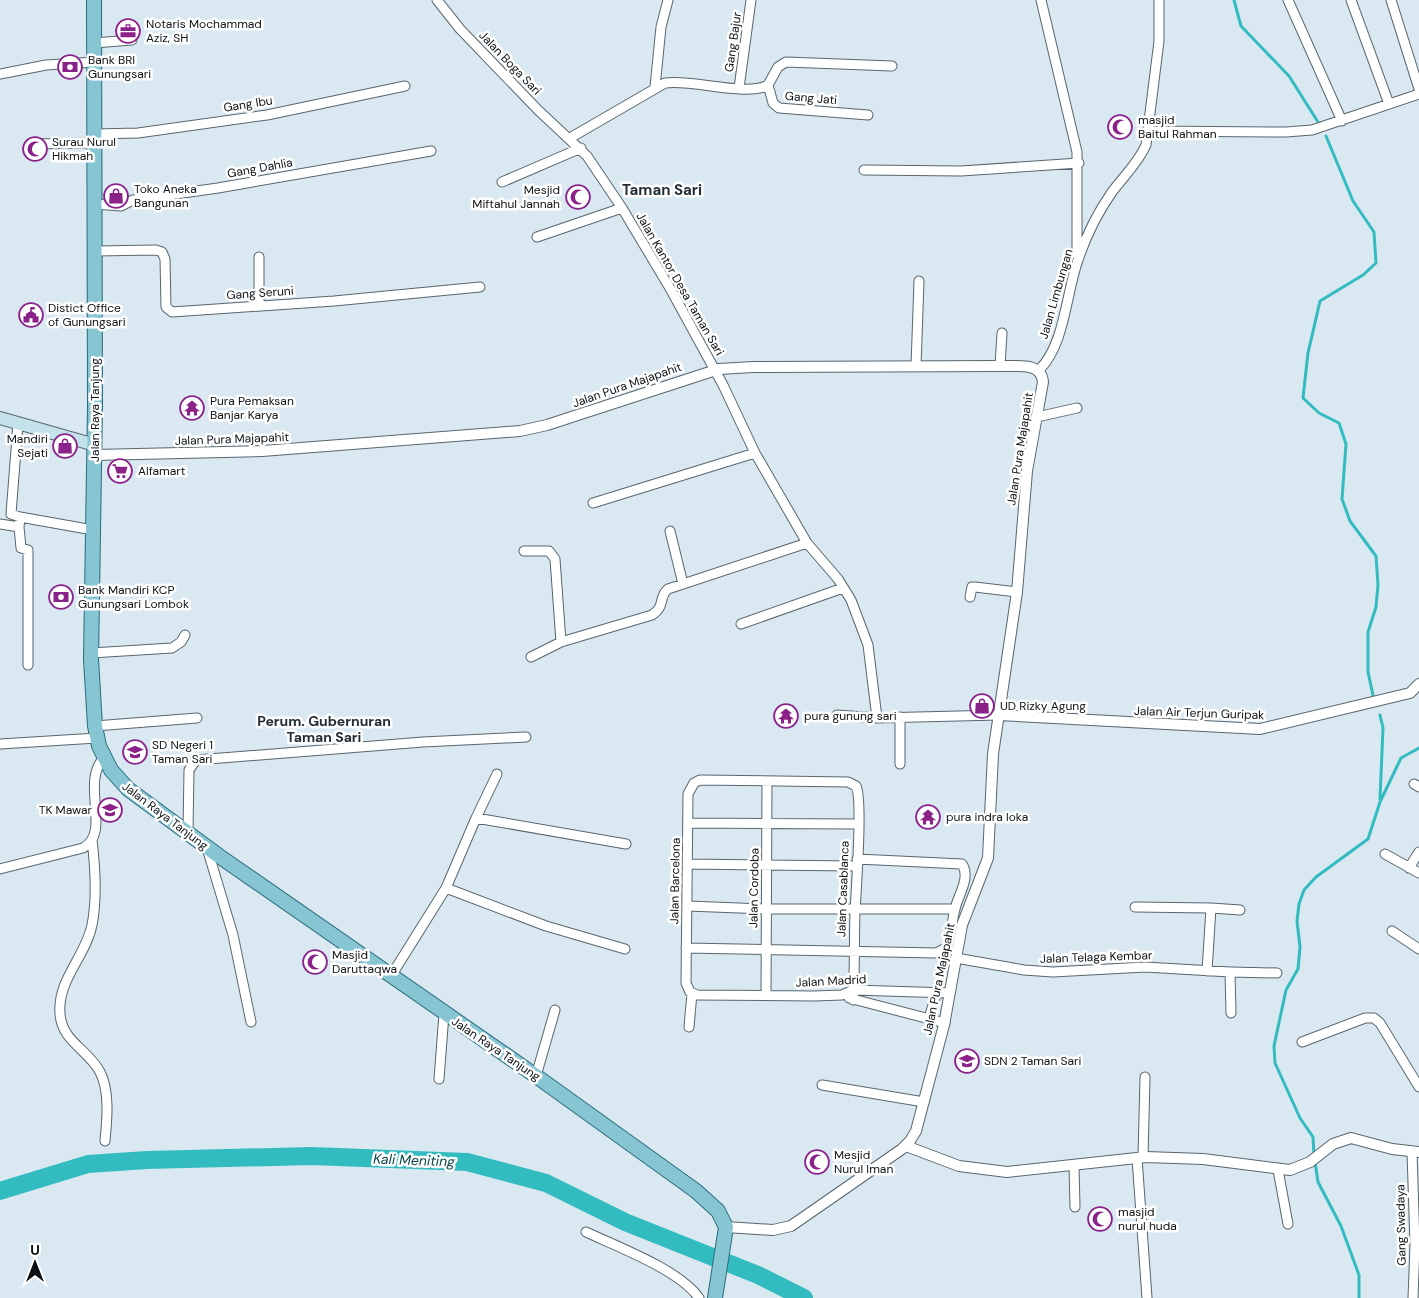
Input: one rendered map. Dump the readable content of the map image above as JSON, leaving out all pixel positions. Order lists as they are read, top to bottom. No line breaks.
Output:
{"streets":{"main road":["Jalan Raya Tanjung"],"street":["Gang Bajur","Jalan Boga Sari","Gang Jati","Gang Ibu","Gang Dahlia","Jalan Kantor Desa Taman Sari","Gang Seruni","Jalan Limbungan","Jalan Pura Majapahit","Jalan Air Terjun Guripak","Jalan Barcelona","Jalan Cordoba","Jalan Casablanca","Jalan Telaga Kembar","Jalan Madrid","Gang Swadaya"]},"crossings":[["Jalan Boga Sari","Jalan Kantor Desa Taman Sari"],["Gang Ibu","Jalan Raya Tanjung"],["Gang Dahlia","Jalan Raya Tanjung"],["Jalan Kantor Desa Taman Sari","Jalan Pura Majapahit"],["Gang Seruni","Jalan Raya Tanjung"],["Jalan Limbungan","Jalan Pura Majapahit"],["Jalan Pura Majapahit","Jalan Raya Tanjung"],["Jalan Pura Majapahit","Jalan Air Terjun Guripak"],["Jalan Pura Majapahit","Jalan Telaga Kembar"],["Jalan Pura Majapahit","Jalan Madrid"],["Jalan Barcelona","Jalan Cordoba"],["Jalan Barcelona","Jalan Casablanca"],["Jalan Barcelona","Jalan Madrid"],["Jalan Cordoba","Jalan Casablanca"],["Jalan Cordoba","Jalan Madrid"],["Jalan Casablanca","Jalan Madrid"]],"districts":["Taman Sari","Perum. Gubernuran Taman Sari"],"water":["Kali Meniting"],"places":{"office":["Notaris Mochammad Aziz, SH"],"bank":["Bank BRI Gunungsari","Bank Mandiri KCP Gunungsari Lombok"],"mosque":["masjid Baitul Rahman","Surau Nurul Hikmah","Mesjid Miftahul Jannah","Masjid Daruttaqwa","Mesjid Nurul Iman","masjid nurul huda"],"shop":["Toko Aneka Bangunan","Mandiri Sejati","UD Rizky Agung"],"public building":["Distict Office of Gunungsari"],"temple":["Pura Pemaksan Banjar Karya","pura gunung sari","pura indra loka"],"supermarket":["Alfamart"],"school or university":["SD Negeri 1 Taman Sari","TK Mawar","SDN 2 Taman Sari"]},"north":"top"}
